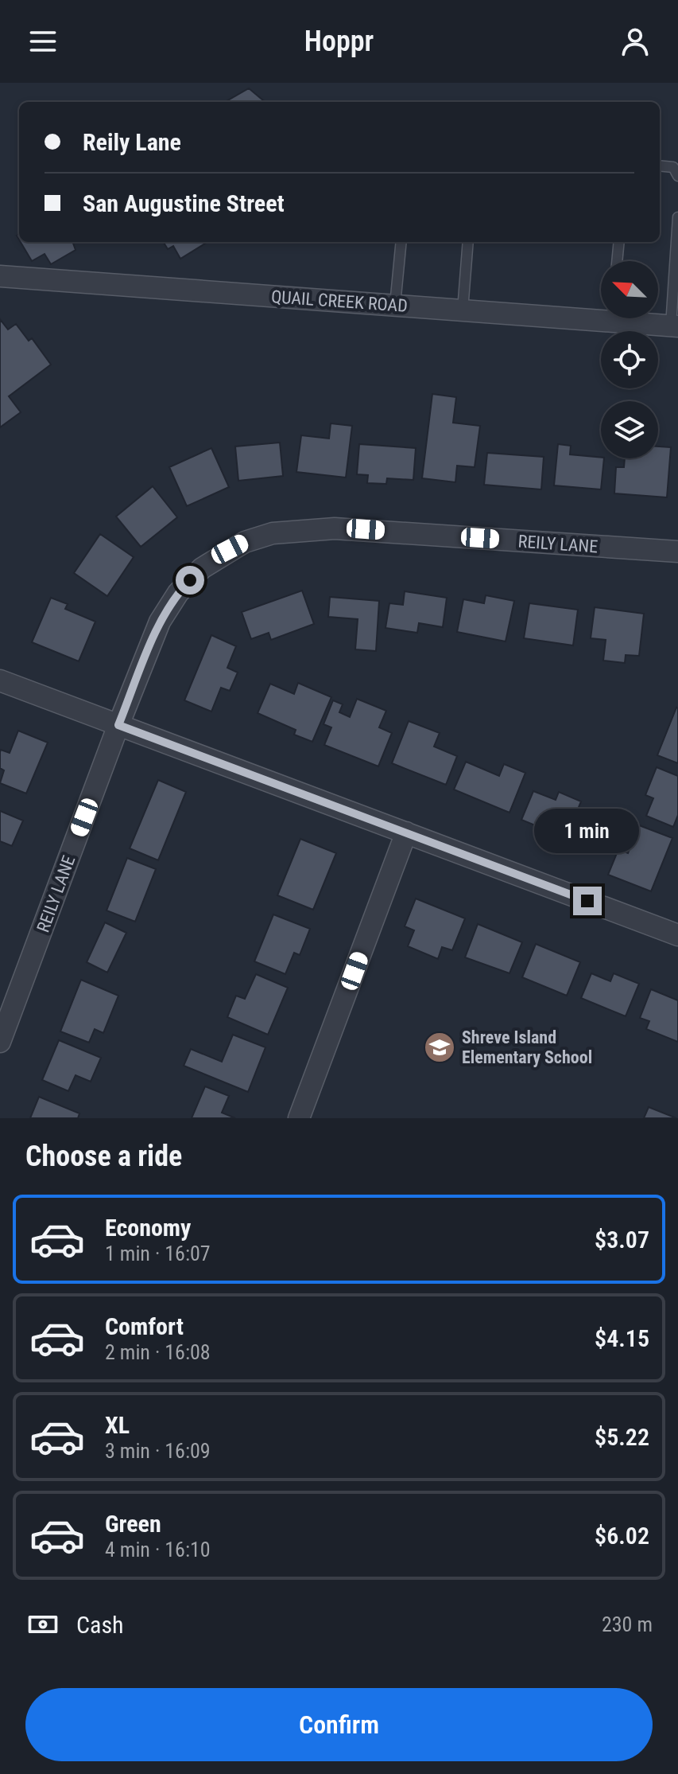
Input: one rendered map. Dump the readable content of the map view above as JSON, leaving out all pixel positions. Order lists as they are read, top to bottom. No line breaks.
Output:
{"streets":{"street":["QUAIL CREEK ROAD","REILY LANE"]},"places":{"school or university":["Shreve Island Elementary School"]},"north":"top left","page":{"header":"Hoppr","banner":["Reily Lane","San Augustine Street"],"bubble":"1 min","heading":"Choose a ride","list":[{"name":"Economy","note":"1 min · 16:07","value":"$3.07"},{"name":"Comfort","note":"2 min · 16:08","value":"$4.15"},{"name":"XL","note":"3 min · 16:09","value":"$5.22"},{"name":"Green","note":"4 min · 16:10","value":"$6.02"}],"pay":["Cash","230 m"],"buttons":"Confirm"}}
